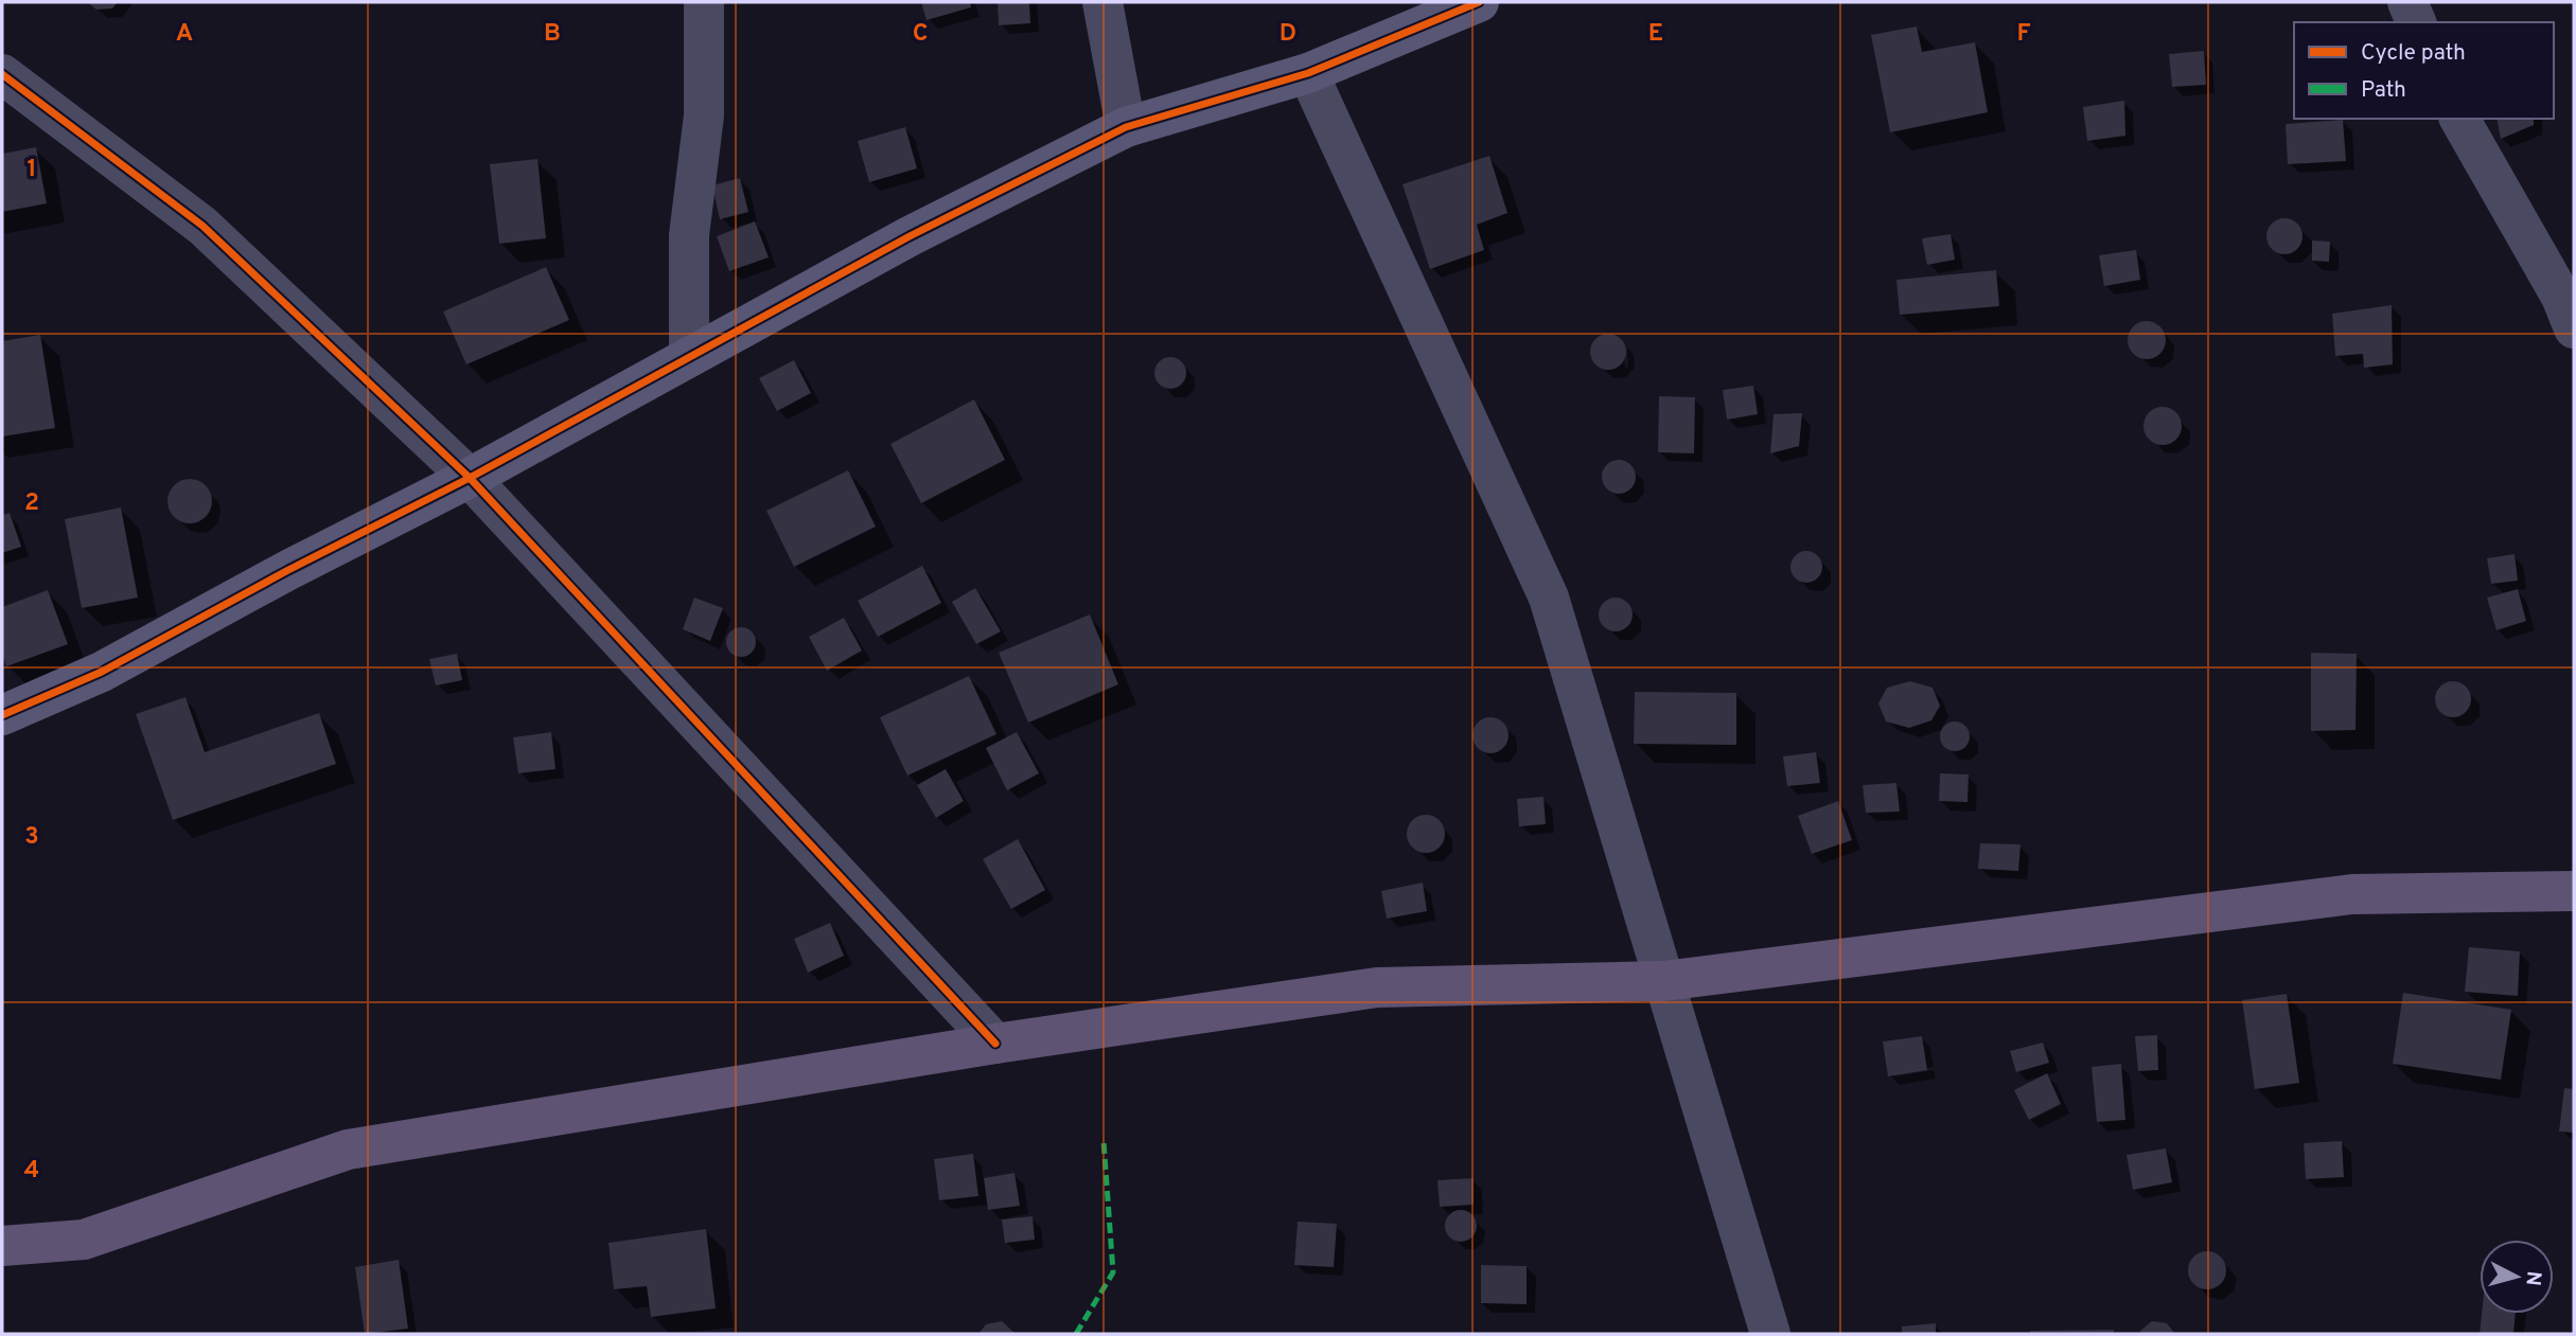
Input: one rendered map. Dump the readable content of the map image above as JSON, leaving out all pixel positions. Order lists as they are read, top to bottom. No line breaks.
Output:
{"legend":["Cycle path","Path"],"north":"right","grid":{"columns":["A","B","C","D","E","F"],"rows":["1","2","3","4"]}}
